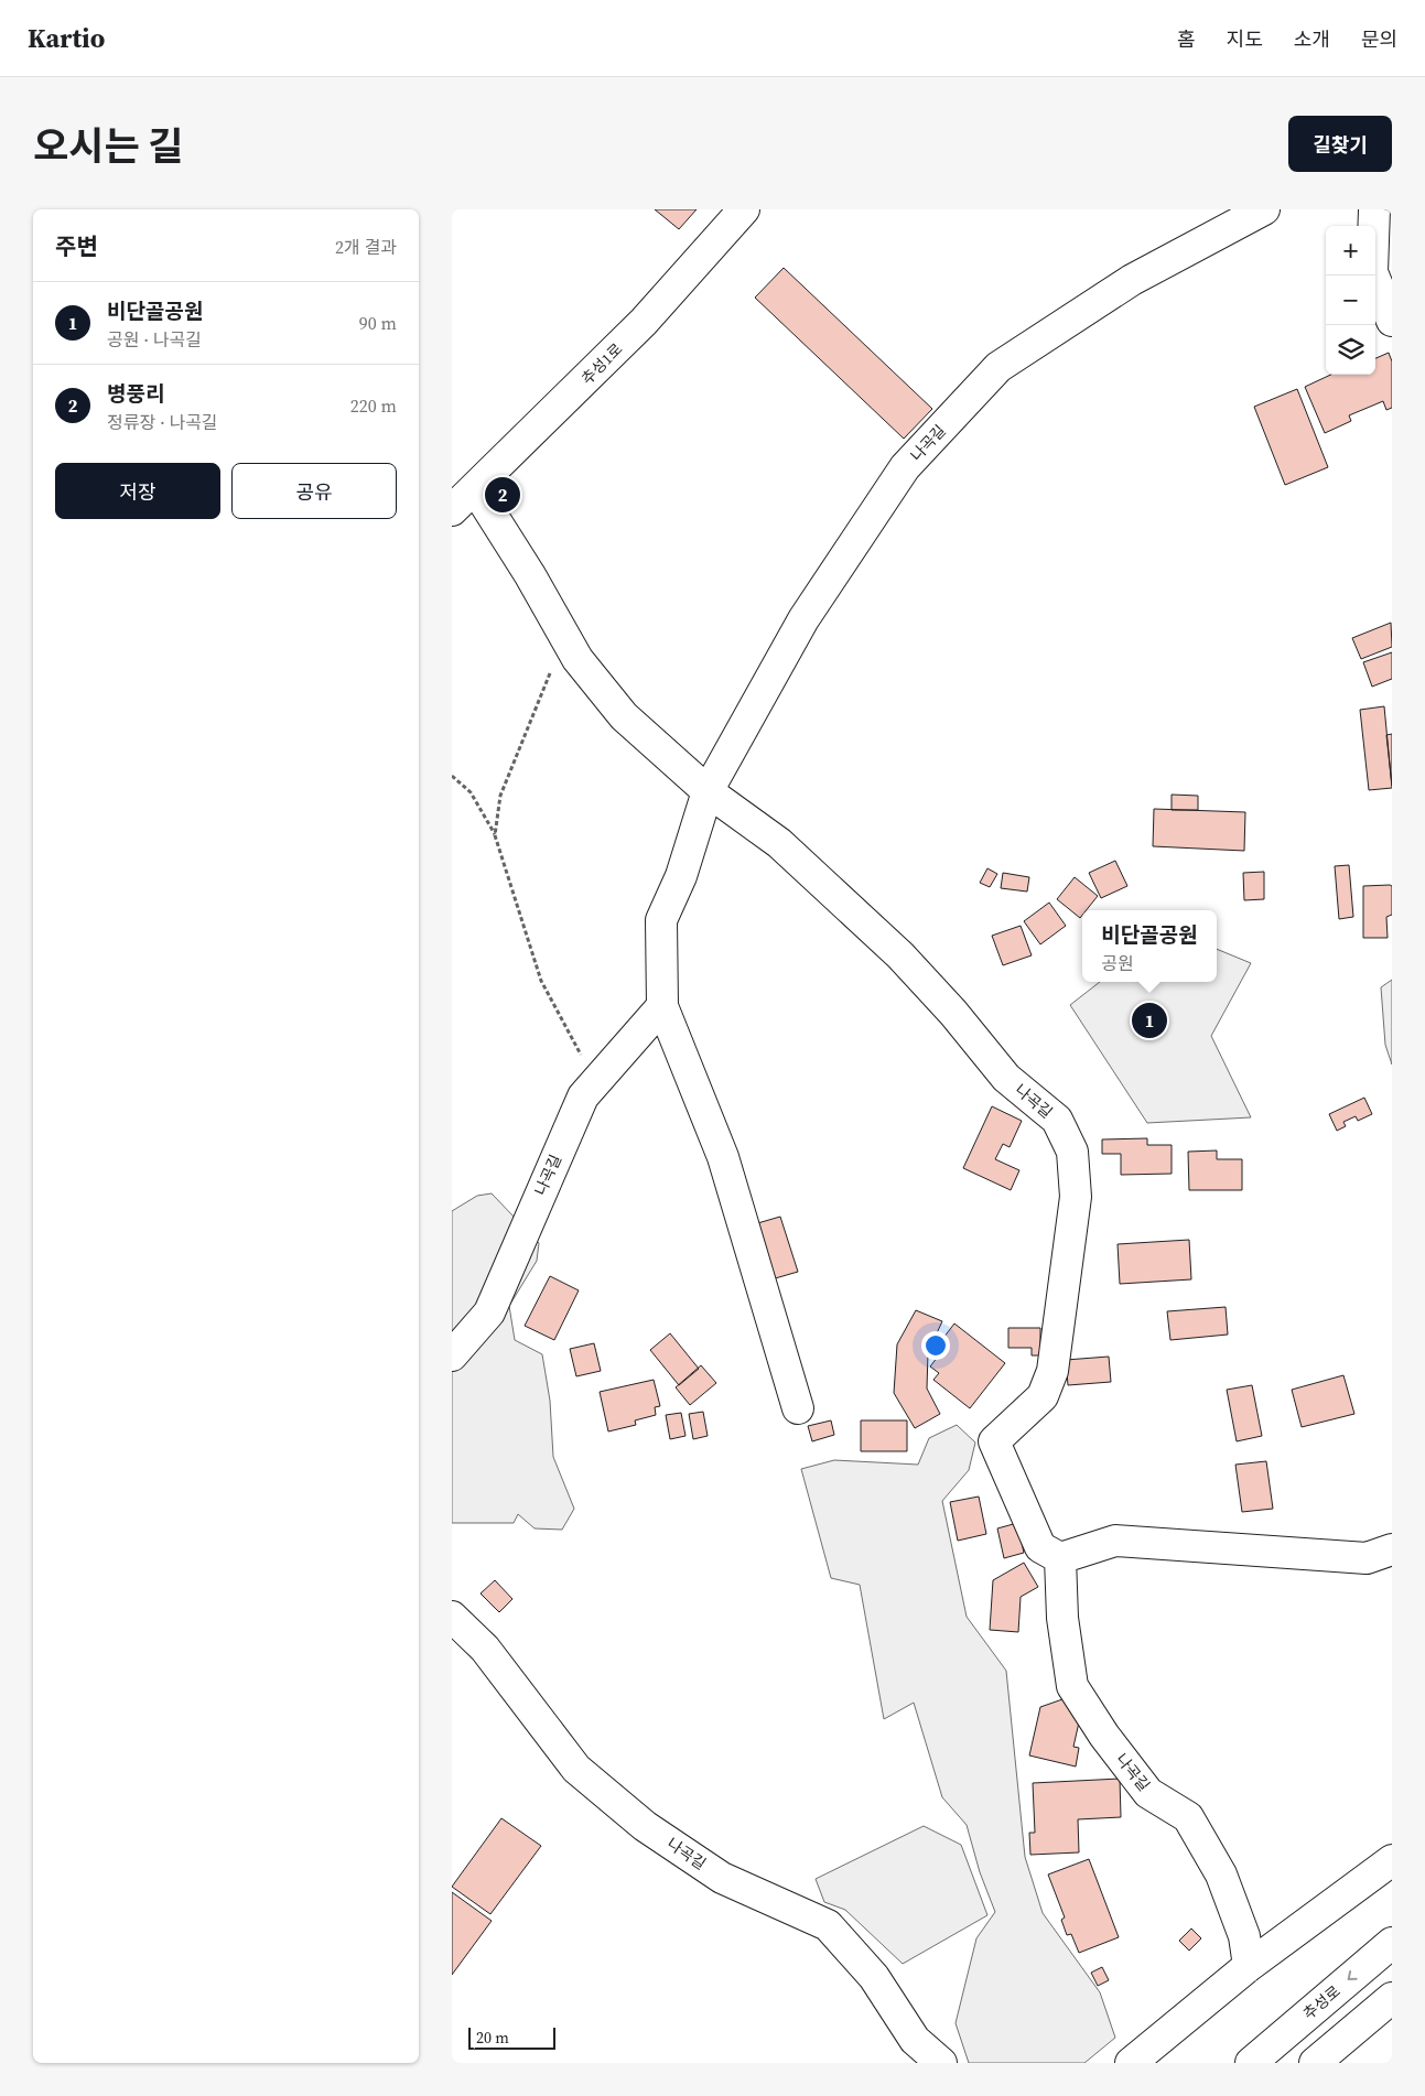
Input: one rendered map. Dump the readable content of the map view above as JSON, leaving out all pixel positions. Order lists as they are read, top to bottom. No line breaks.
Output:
{"streets":{"street":["추성1로","나곡길","추성로"]},"crossings":[["추성1로","나곡길"]],"scale_bar":"20 m","page":{"header":"Kartio","nav":["홈","지도","소개","문의"],"title":"오시는 길","buttons":["길찾기",["저장","공유"]],"heading":["주변","2개 결과"],"map_buttons":["+","−"],"list":[{"mark":"1","name":"비단골공원","note":"공원 · 나곡길","value":"90 m"},{"mark":"2","name":"병풍리","note":"정류장 · 나곡길","value":"220 m"}],"pins":["2","1"],"popup":["비단골공원","공원"],"scale":"20 m"}}
